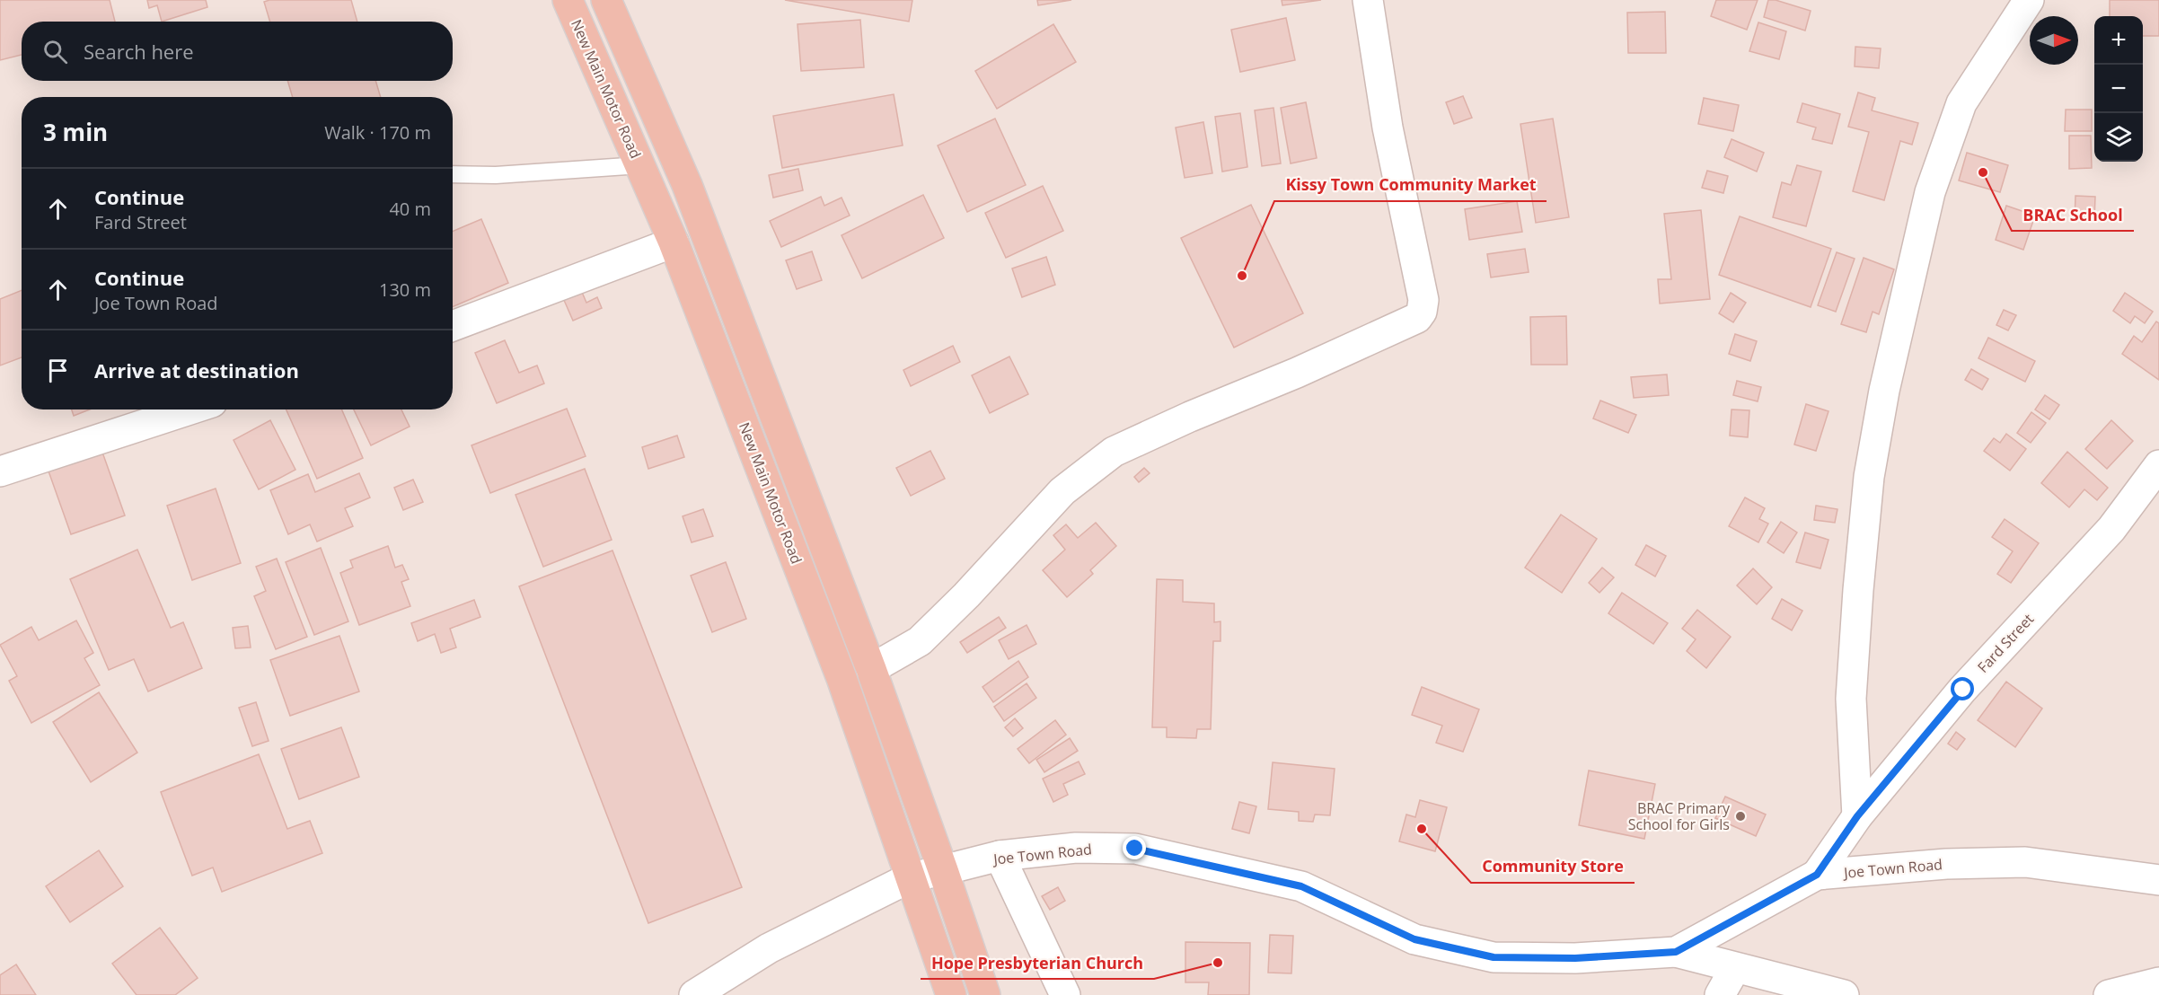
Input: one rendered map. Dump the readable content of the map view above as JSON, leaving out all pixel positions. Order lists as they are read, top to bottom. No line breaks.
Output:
{"streets":{"highway":["New Main Motor Road"],"street":["Fard Street","Joe Town Road"]},"crossings":[["New Main Motor Road","Joe Town Road"],["Fard Street","Joe Town Road"]],"places":["BRAC School","Kissy Town Community Market","BRAC Primary School for Girls","Community Store","Hope Presbyterian Church"],"north":"right","page":{"map_buttons":["+","−"],"search":"Search here","heading":["3 min","Walk · 170 m"],"list":[["Continue","Fard Street","40 m"],["Continue","Joe Town Road","130 m"],"Arrive at destination"]}}
